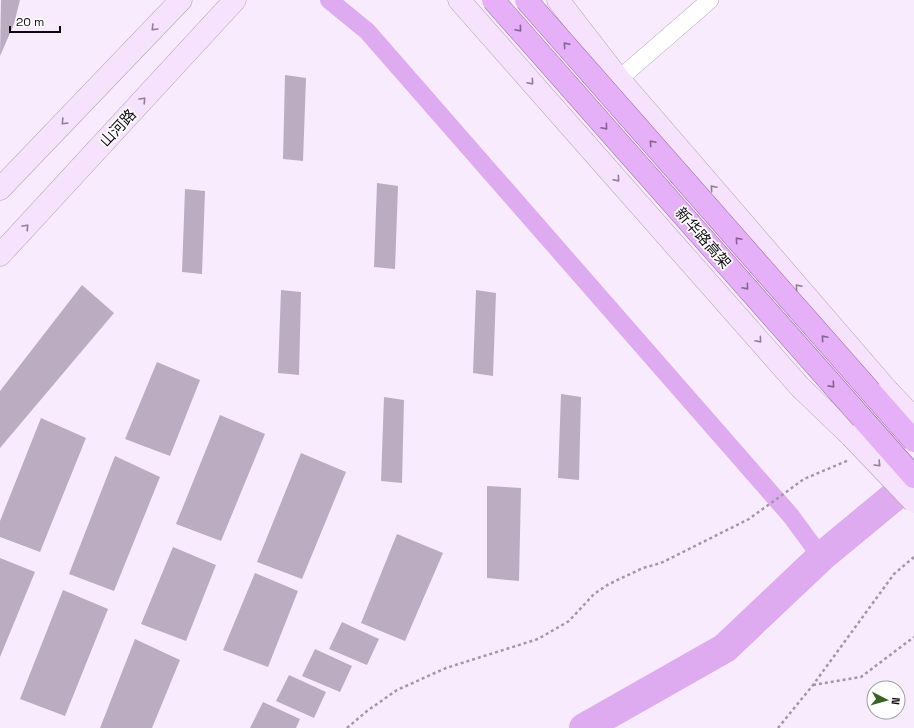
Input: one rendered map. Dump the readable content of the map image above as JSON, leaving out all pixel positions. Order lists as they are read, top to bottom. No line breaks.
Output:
{"streets":{"highway":["新华路高架"],"main road":["山河路"]},"scale_bar":"20 m","north":"right"}
